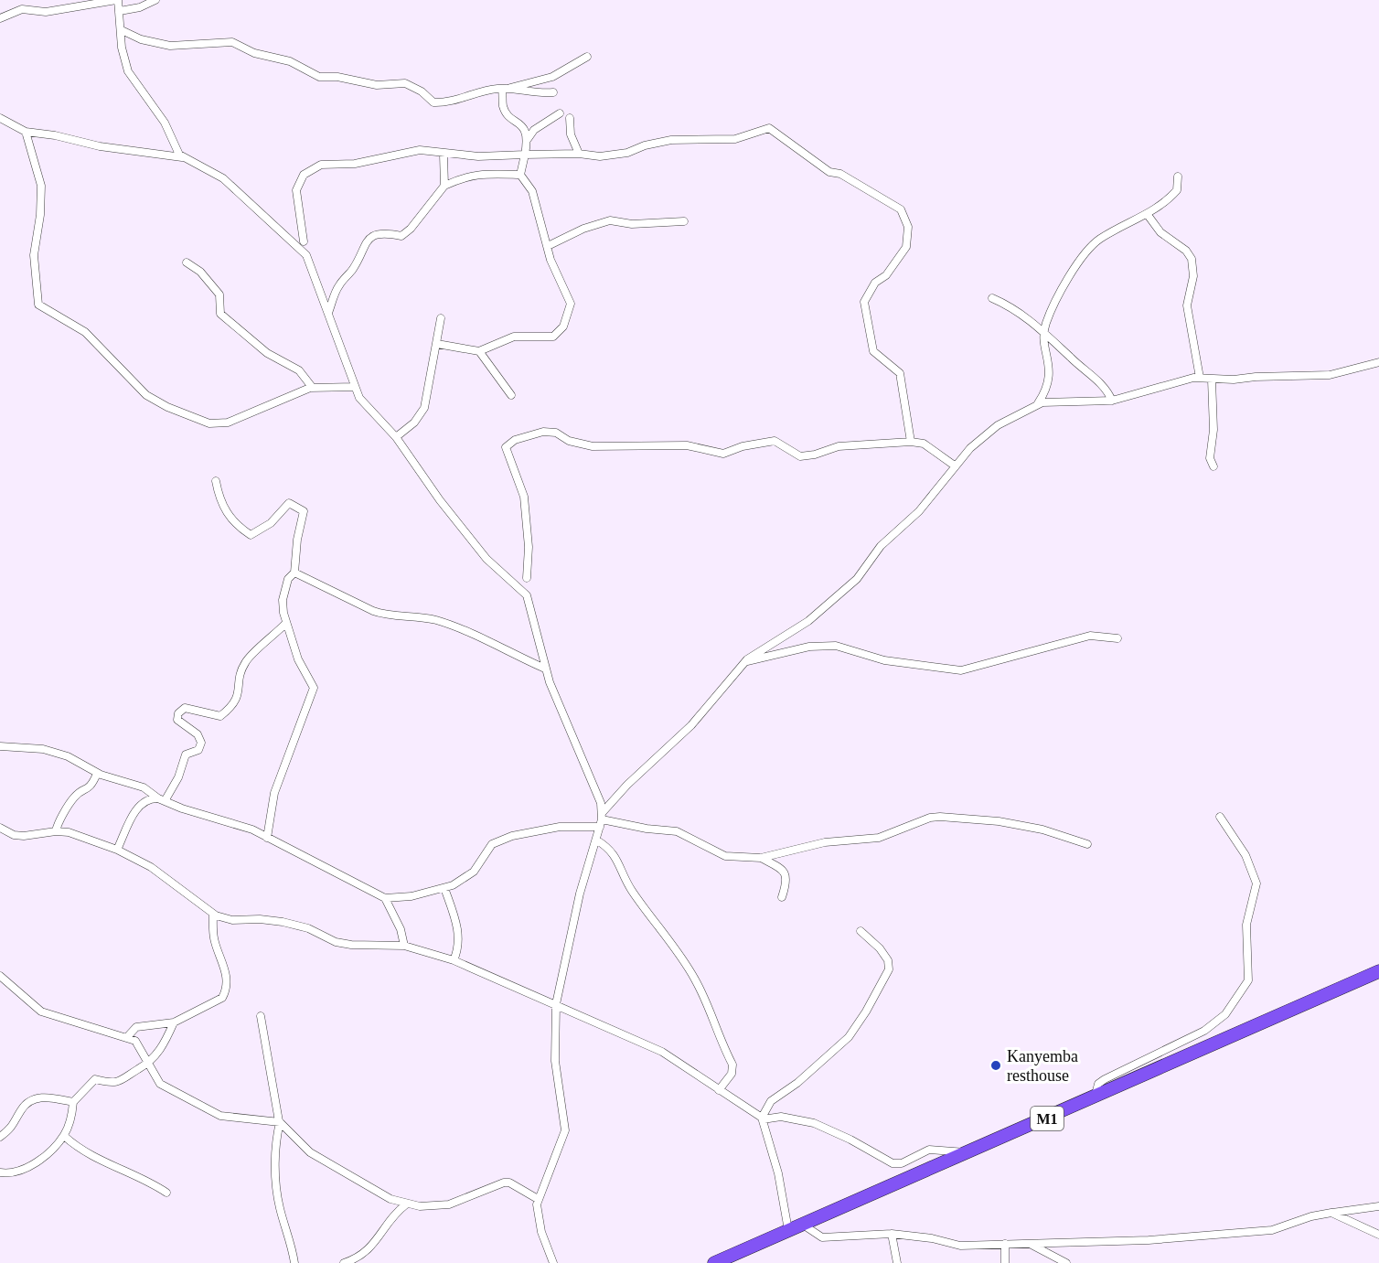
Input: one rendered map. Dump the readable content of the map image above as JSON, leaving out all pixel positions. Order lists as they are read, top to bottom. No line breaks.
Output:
{"streets":{"highway":["M1"]},"places":["Kanyemba resthouse"]}
